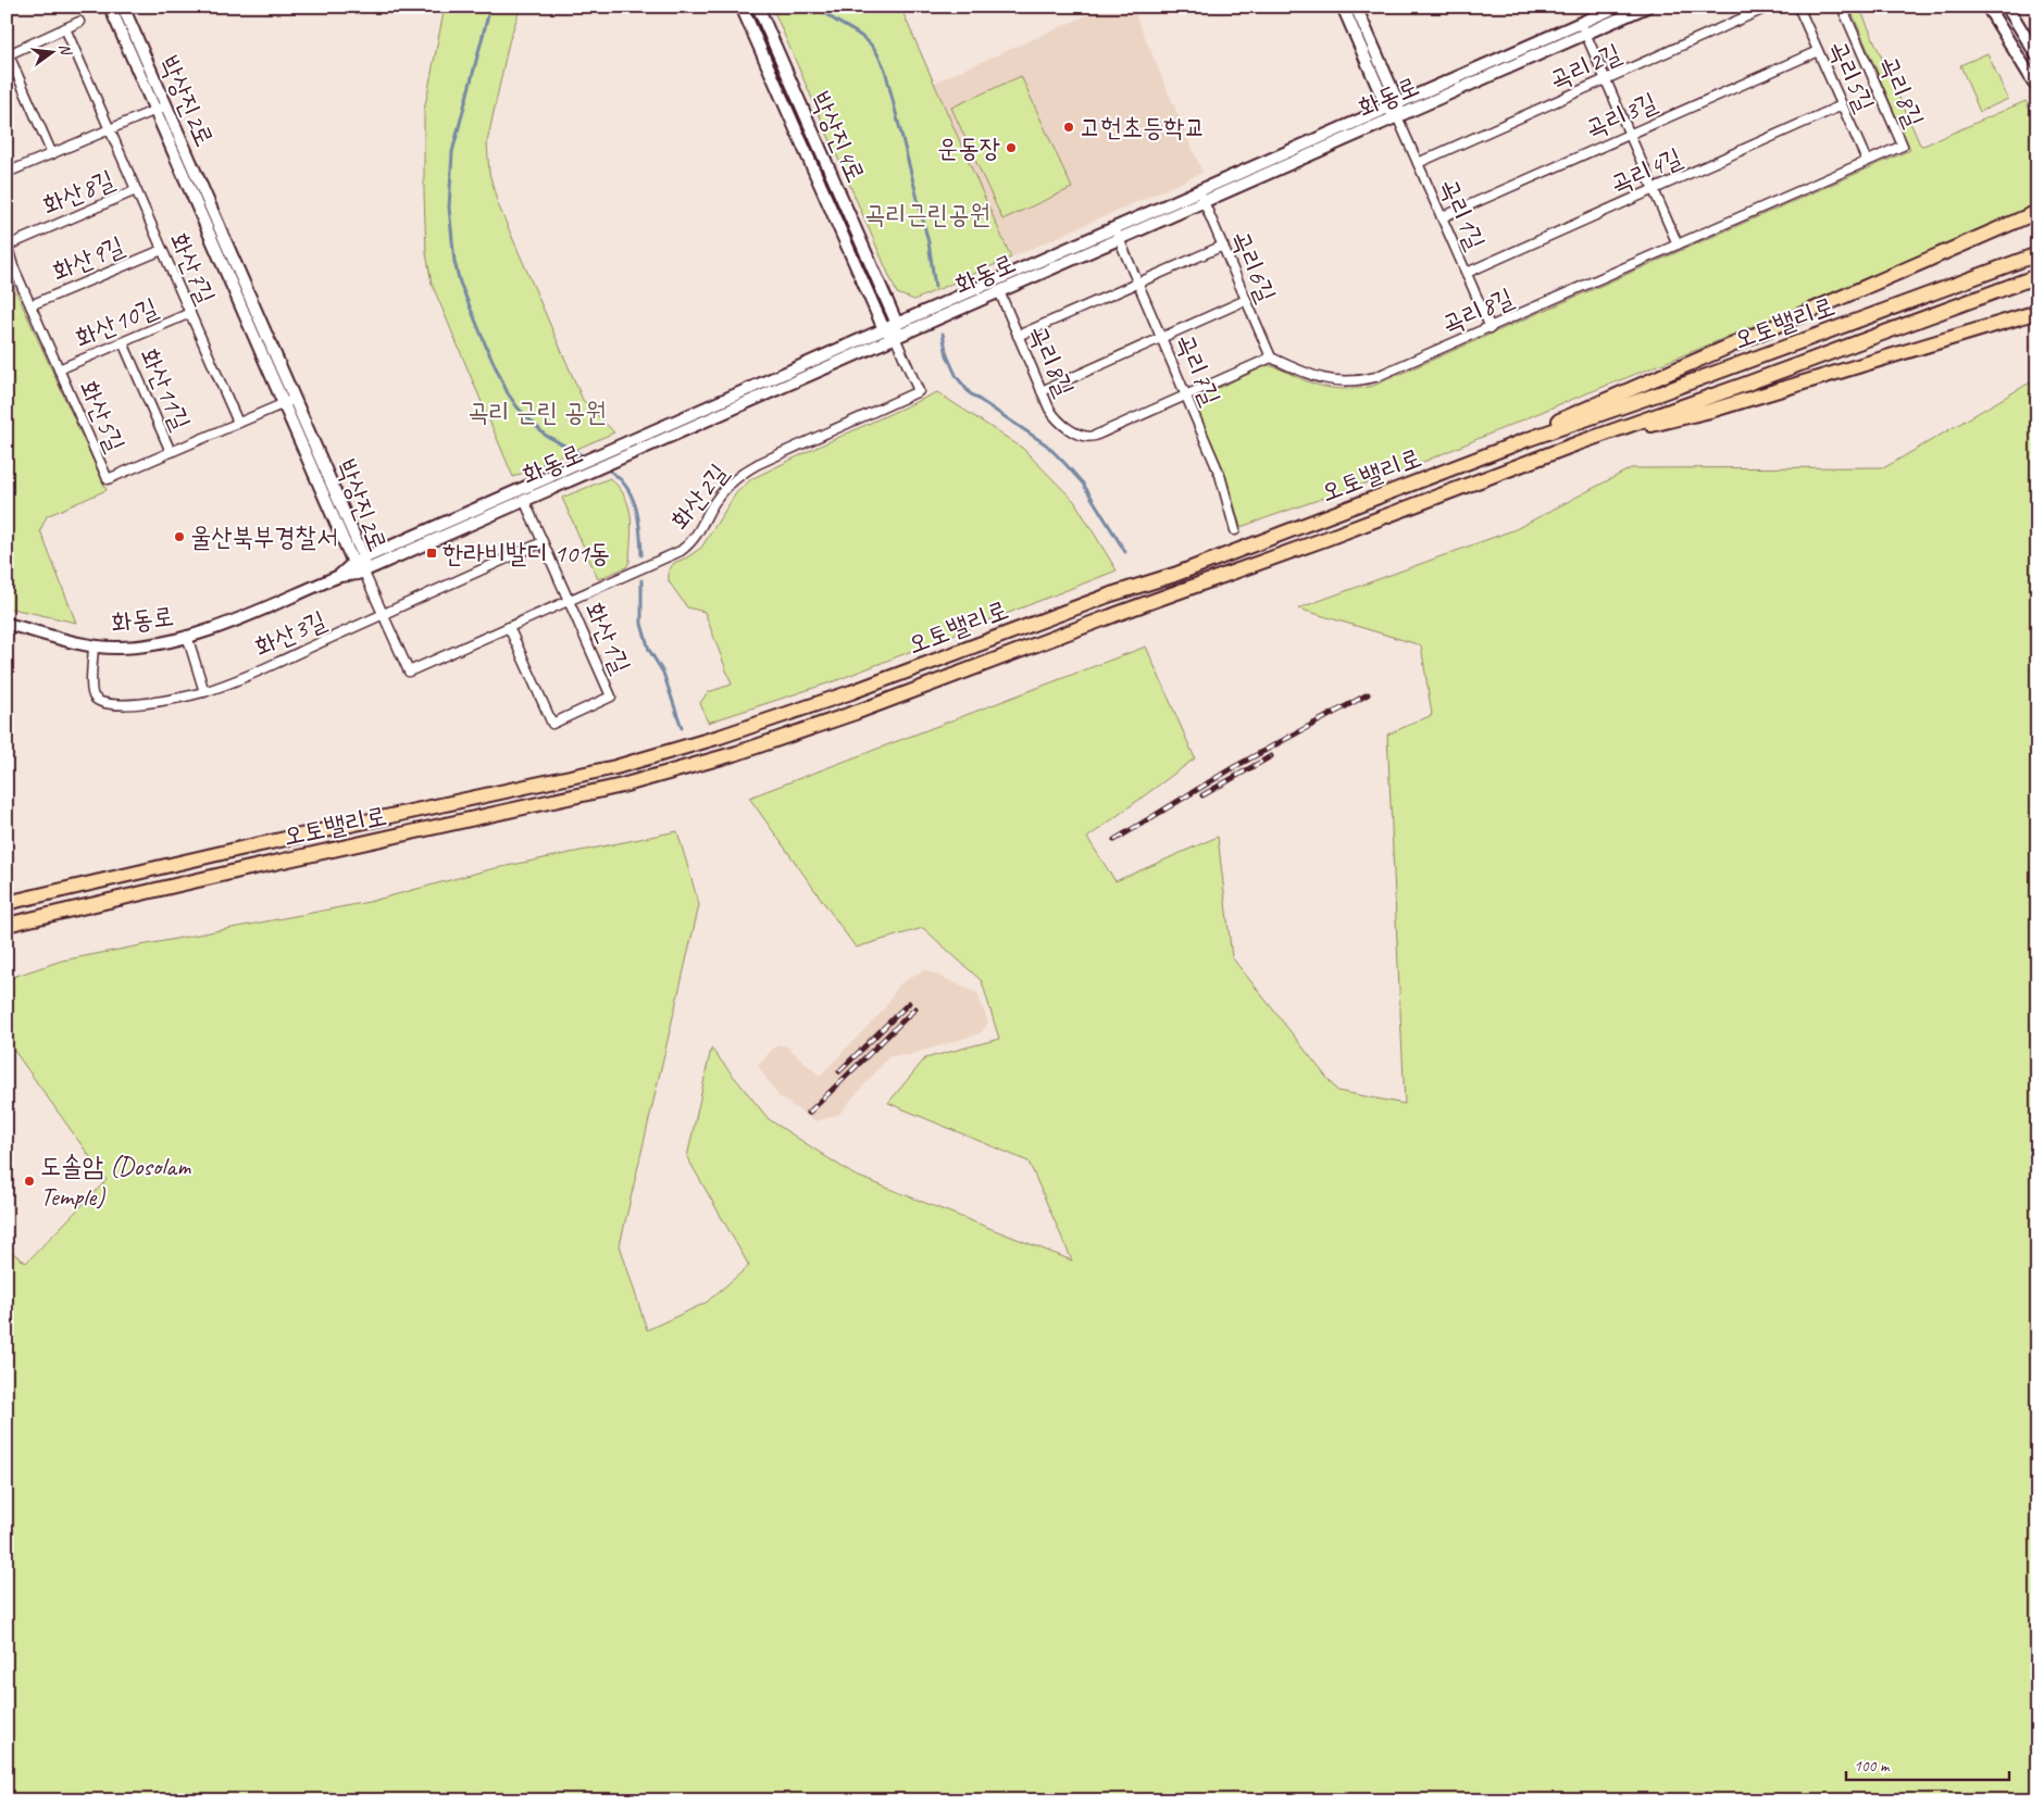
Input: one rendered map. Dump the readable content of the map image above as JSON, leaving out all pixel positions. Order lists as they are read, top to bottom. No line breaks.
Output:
{"streets":{"highway":["오토밸리로"],"street":["곡리2길","곡리5길","곡리8길","화동로","박상진2로","곡리3길","박상진4로","곡리4길","화산8길","곡리1길","화산9길","곡리6길","화산7길","화산10길","곡리7길","화산11길","화산5길","화산2길","화산3길","화산1길"]},"crossings":[["곡리2길","곡리1길"],["곡리5길","곡리8길"],["곡리5길","곡리3길"],["곡리5길","곡리4길"],["곡리8길","화동로"],["곡리8길","곡리1길"],["곡리8길","곡리6길"],["곡리8길","곡리7길"],["화동로","박상진2로"],["화동로","박상진4로"],["화동로","곡리1길"],["화동로","곡리6길"],["화동로","곡리7길"],["화동로","화산2길"],["화동로","화산3길"],["화동로","화산1길"],["박상진2로","화산5길"],["박상진2로","화산2길"],["곡리3길","곡리1길"],["곡리4길","곡리1길"],["화산8길","화산7길"],["화산8길","화산5길"],["화산9길","화산7길"],["화산9길","화산5길"],["화산7길","화산10길"],["화산7길","화산5길"],["화산10길","화산11길"],["화산10길","화산5길"],["화산11길","화산5길"],["화산2길","화산3길"],["화산2길","화산1길"],["화산3길","화산1길"]],"parks":["곡리근린공원","곡리 근린 공원"],"places":{"other":["고헌초등학교","운동장","울산북부경찰서","도솔암 (Dosolam Temple)"],"transit":["한라비발디 101동"]},"scale_bar":"100 m","north":"right"}
